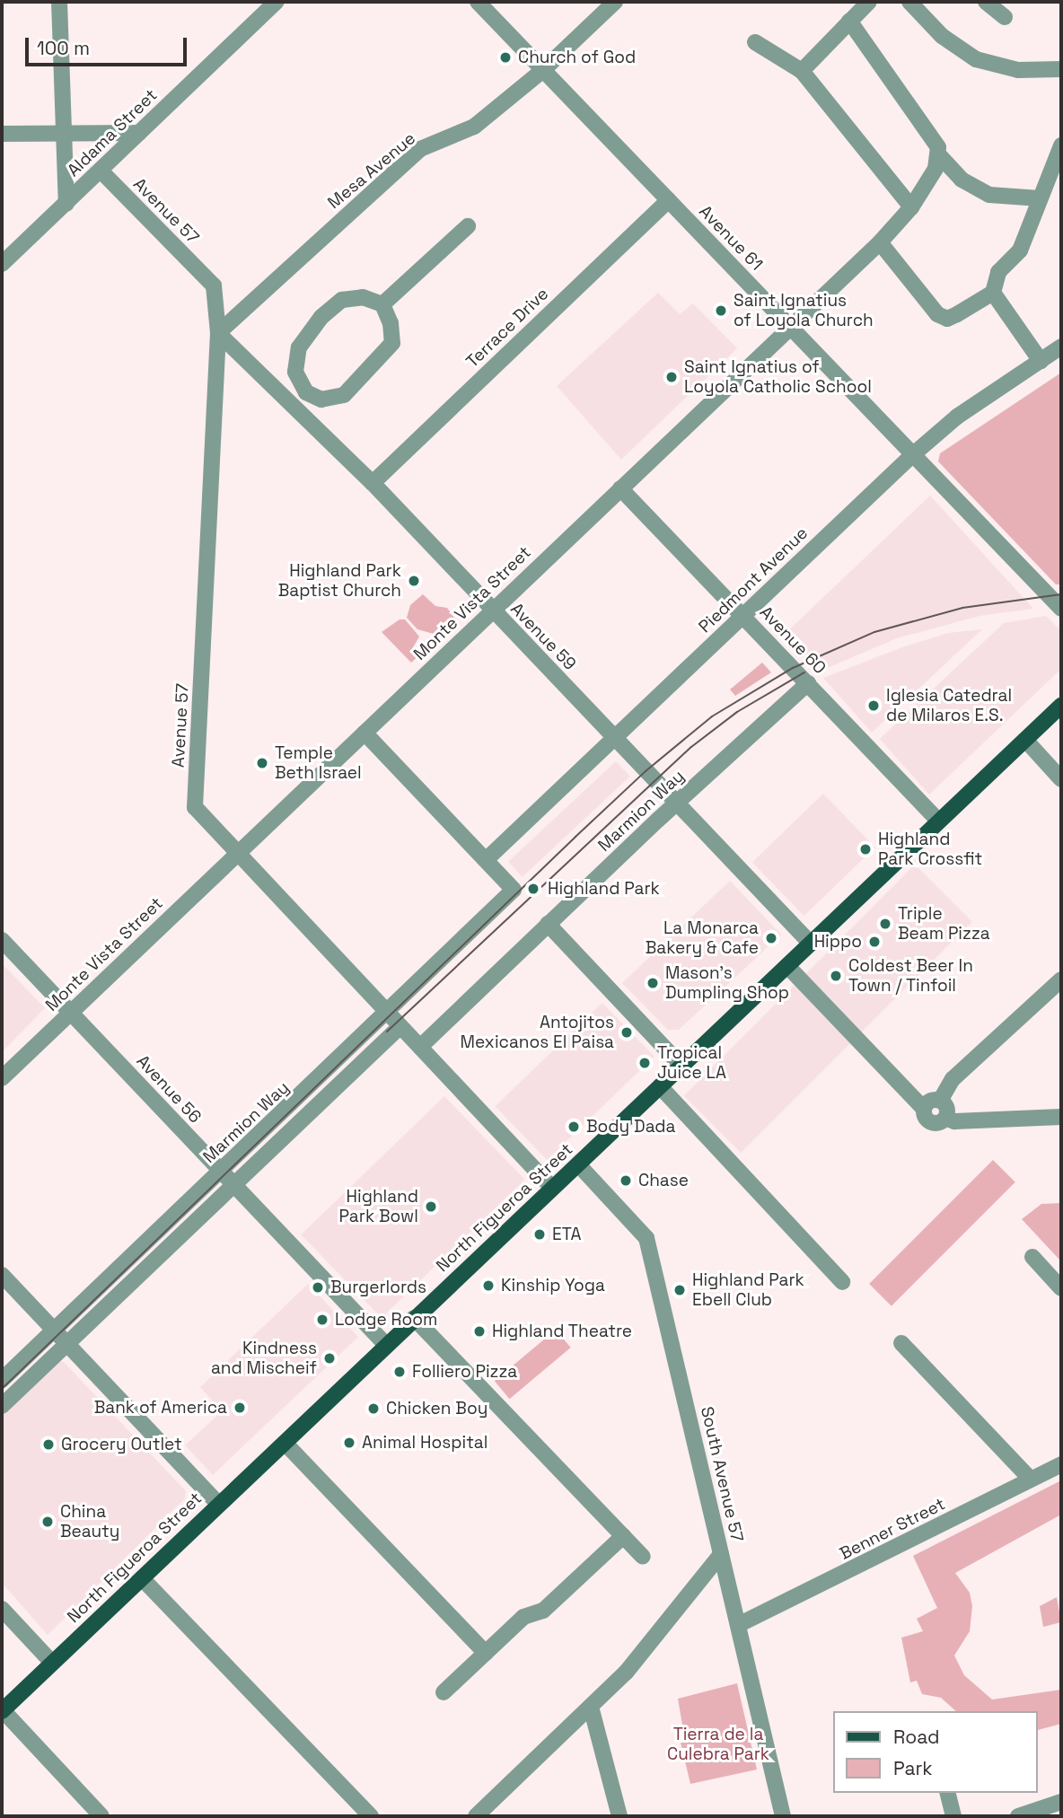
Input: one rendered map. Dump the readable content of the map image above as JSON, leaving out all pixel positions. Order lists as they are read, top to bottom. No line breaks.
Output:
{"streets":{"main road":["North Figueroa Street"],"street":["Aldama Street","Mesa Avenue","Avenue 57","Avenue 61","Terrace Drive","Piedmont Avenue","Monte Vista Street","Avenue 59","Avenue 60","Marmion Way","Avenue 56","South Avenue 57","Benner Street"]},"crossings":[["Aldama Street","Avenue 57"],["Mesa Avenue","Avenue 57"],["Mesa Avenue","Avenue 61"],["Mesa Avenue","Avenue 59"],["Avenue 57","Monte Vista Street"],["Avenue 57","Avenue 59"],["Avenue 57","Marmion Way"],["Avenue 57","North Figueroa Street"],["Avenue 61","Terrace Drive"],["Avenue 61","Piedmont Avenue"],["Avenue 61","Monte Vista Street"],["Terrace Drive","Avenue 59"],["Piedmont Avenue","Avenue 59"],["Piedmont Avenue","Avenue 60"],["Piedmont Avenue","Marmion Way"],["Monte Vista Street","Avenue 59"],["Monte Vista Street","Avenue 60"],["Monte Vista Street","Avenue 56"],["Avenue 59","Marmion Way"],["Avenue 59","North Figueroa Street"],["Avenue 60","Marmion Way"],["Avenue 60","North Figueroa Street"],["Marmion Way","Avenue 56"],["Avenue 56","North Figueroa Street"],["North Figueroa Street","South Avenue 57"],["South Avenue 57","Benner Street"]],"parks":["Tierra de la Culebra Park"],"places":["Church of God","Saint Ignatius of Loyola Church","Saint Ignatius of Loyola Catholic School","Highland Park Baptist Church","Iglesia Catedral de Milaros E.S.","Temple Beth Israel","Highland Park Crossfit","Highland Park","Triple Beam Pizza","La Monarca Bakery & Cafe","Hippo","Coldest Beer In Town / Tinfoil","Mason's Dumpling Shop","Antojitos Mexicanos El Paisa","Tropical Juice LA","Body Dada","Chase","Highland Park Bowl","ETA","Kinship Yoga","Burgerlords","Highland Park Ebell Club","Lodge Room","Highland Theatre","Kindness and Mischeif","Folliero Pizza","Bank of America","Chicken Boy","Animal Hospital","Grocery Outlet","China Beauty"],"legend":["Road","Park"],"scale_bar":"100 m"}
